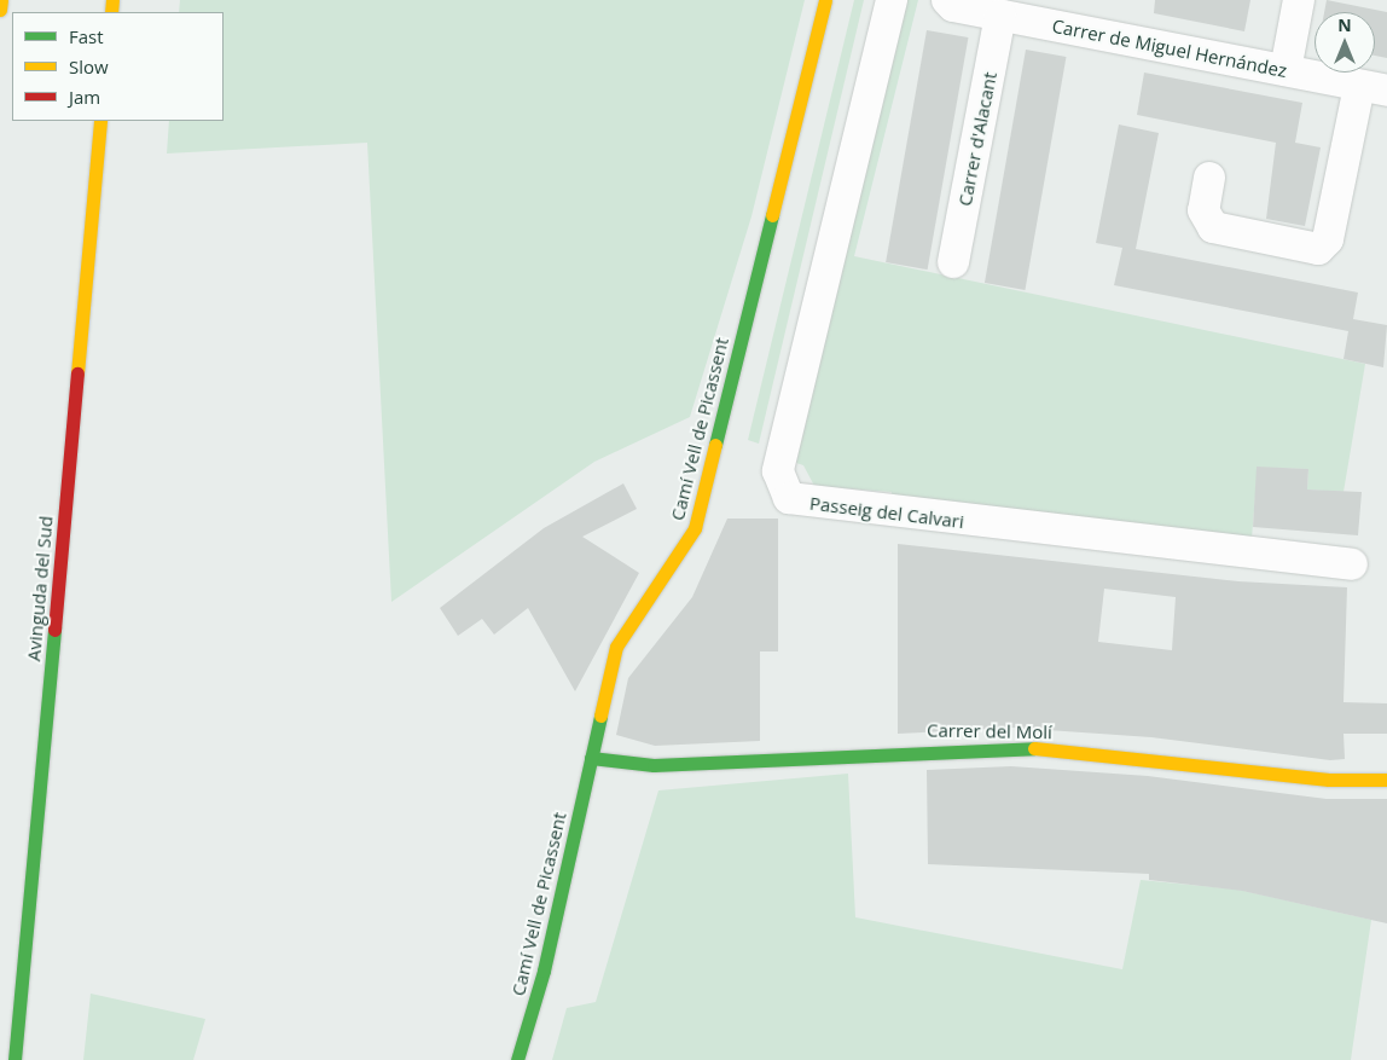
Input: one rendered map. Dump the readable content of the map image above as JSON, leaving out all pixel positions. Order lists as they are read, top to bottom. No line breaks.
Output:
{"streets":{"street":["Carrer de Miguel Hernández","Carrer d'Alacant","Camí Vell de Picassent","Passeig del Calvari","Avinguda del Sud","Carrer del Molí"]},"crossings":[["Carrer de Miguel Hernández","Carrer d'Alacant"],["Camí Vell de Picassent","Carrer del Molí"]],"legend":["Fast","Slow","Jam"],"north":"top"}
